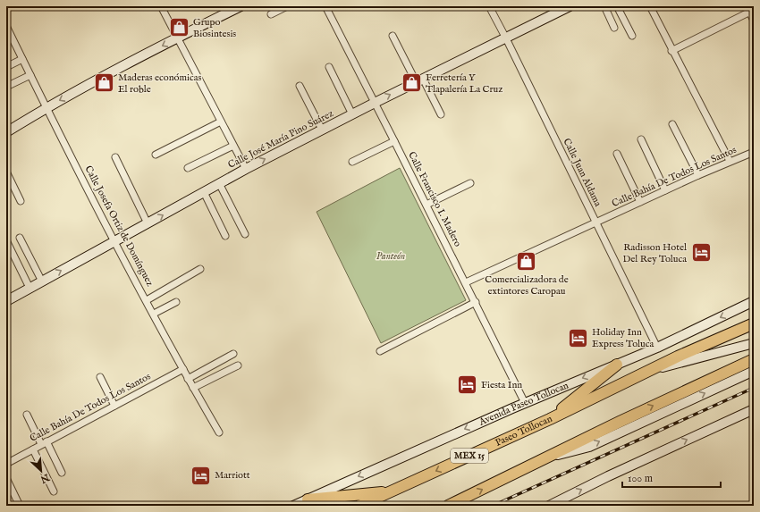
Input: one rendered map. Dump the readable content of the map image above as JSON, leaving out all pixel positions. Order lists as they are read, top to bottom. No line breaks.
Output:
{"streets":{"highway":["Paseo Tollocan","MEX 15"],"main road":["Calle José María Pino Suárez","Avenida Paseo Tollocan"],"street":["Calle Juan Aldama","Calle Bahía De Todos Los Santos","Calle Francisco I. Madero","Calle Josefa Ortiz de Domínguez"]},"crossings":[["Calle José María Pino Suárez","Calle Juan Aldama"],["Calle José María Pino Suárez","Calle Francisco I. Madero"],["Calle José María Pino Suárez","Calle Josefa Ortiz de Domínguez"],["Calle Juan Aldama","Calle Bahía De Todos Los Santos"],["Calle Juan Aldama","Avenida Paseo Tollocan"],["Calle Bahía De Todos Los Santos","Calle Francisco I. Madero"],["Calle Bahía De Todos Los Santos","Calle Josefa Ortiz de Domínguez"],["Calle Francisco I. Madero","Avenida Paseo Tollocan"],["Paseo Tollocan","MEX 15"]],"one_way":["Calle José María Pino Suárez"],"parks":["Panteón"],"places":{"shop":["Grupo Biosintesis","Maderas económicas El roble","Ferretería Y Tlapalería La Cruz","Comercializadora de extintores Caropau"],"hotel":["Radisson Hotel Del Rey Toluca","Holiday Inn Express Toluca","Fiesta Inn","Marriott"]},"scale_bar":"100 m","north":"bottom right"}
